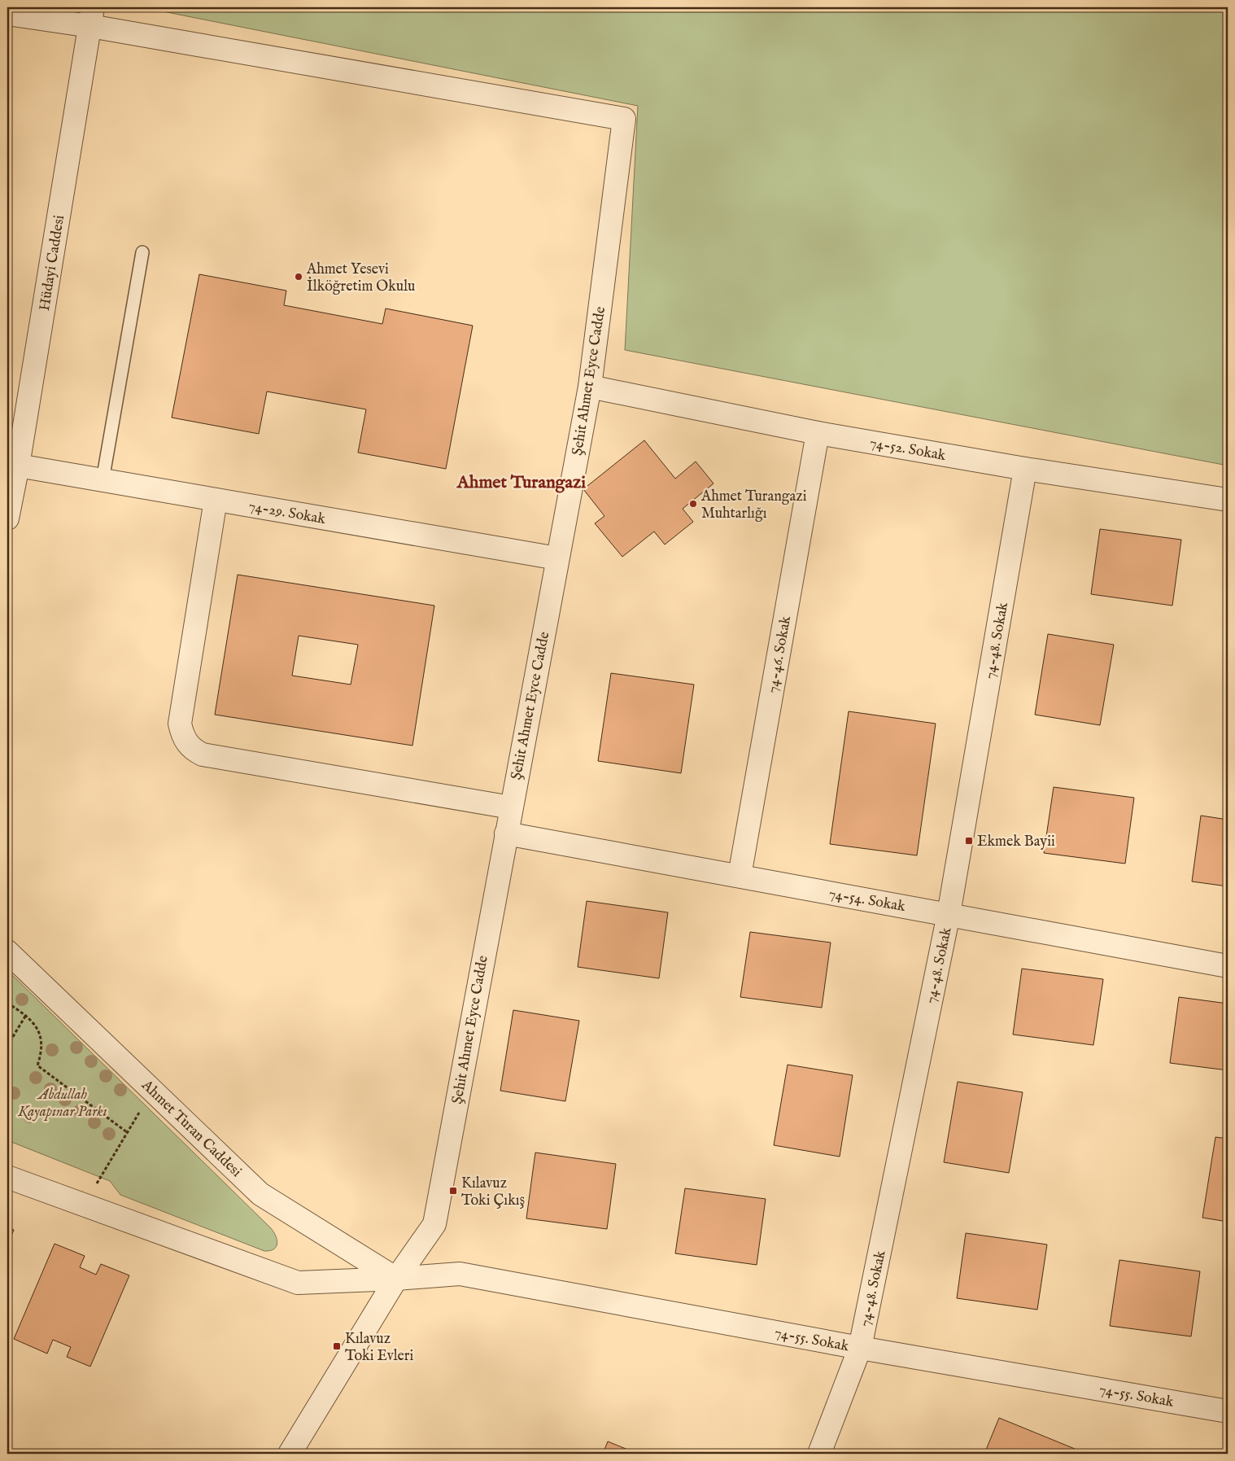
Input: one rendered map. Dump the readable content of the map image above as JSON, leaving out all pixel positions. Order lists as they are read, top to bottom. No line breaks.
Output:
{"streets":{"street":["Hüdayi Caddesi","Şehit Ahmet Eyce Cadde","74-52. Sokak","74-29. Sokak","74-48. Sokak","74-46. Sokak","74-54. Sokak","Ahmet Turan Caddesi","74-55. Sokak"]},"crossings":[["Hüdayi Caddesi","Şehit Ahmet Eyce Cadde"],["Hüdayi Caddesi","74-29. Sokak"],["Şehit Ahmet Eyce Cadde","74-52. Sokak"],["Şehit Ahmet Eyce Cadde","74-29. Sokak"],["Şehit Ahmet Eyce Cadde","74-54. Sokak"],["Şehit Ahmet Eyce Cadde","Ahmet Turan Caddesi"],["Şehit Ahmet Eyce Cadde","74-55. Sokak"],["74-52. Sokak","74-48. Sokak"],["74-52. Sokak","74-46. Sokak"],["74-48. Sokak","74-54. Sokak"],["74-48. Sokak","74-55. Sokak"],["74-46. Sokak","74-54. Sokak"],["Ahmet Turan Caddesi","74-55. Sokak"]],"districts":["Ahmet Turangazi"],"parks":["Abdullah Kayapınar Parkı"],"places":{"other":["Ahmet Yesevi İlköğretim Okulu","Ahmet Turangazi Muhtarlığı"],"transit":["Ekmek Bayii","Kılavuz Toki Çıkış","Kılavuz Toki Evleri"]}}
